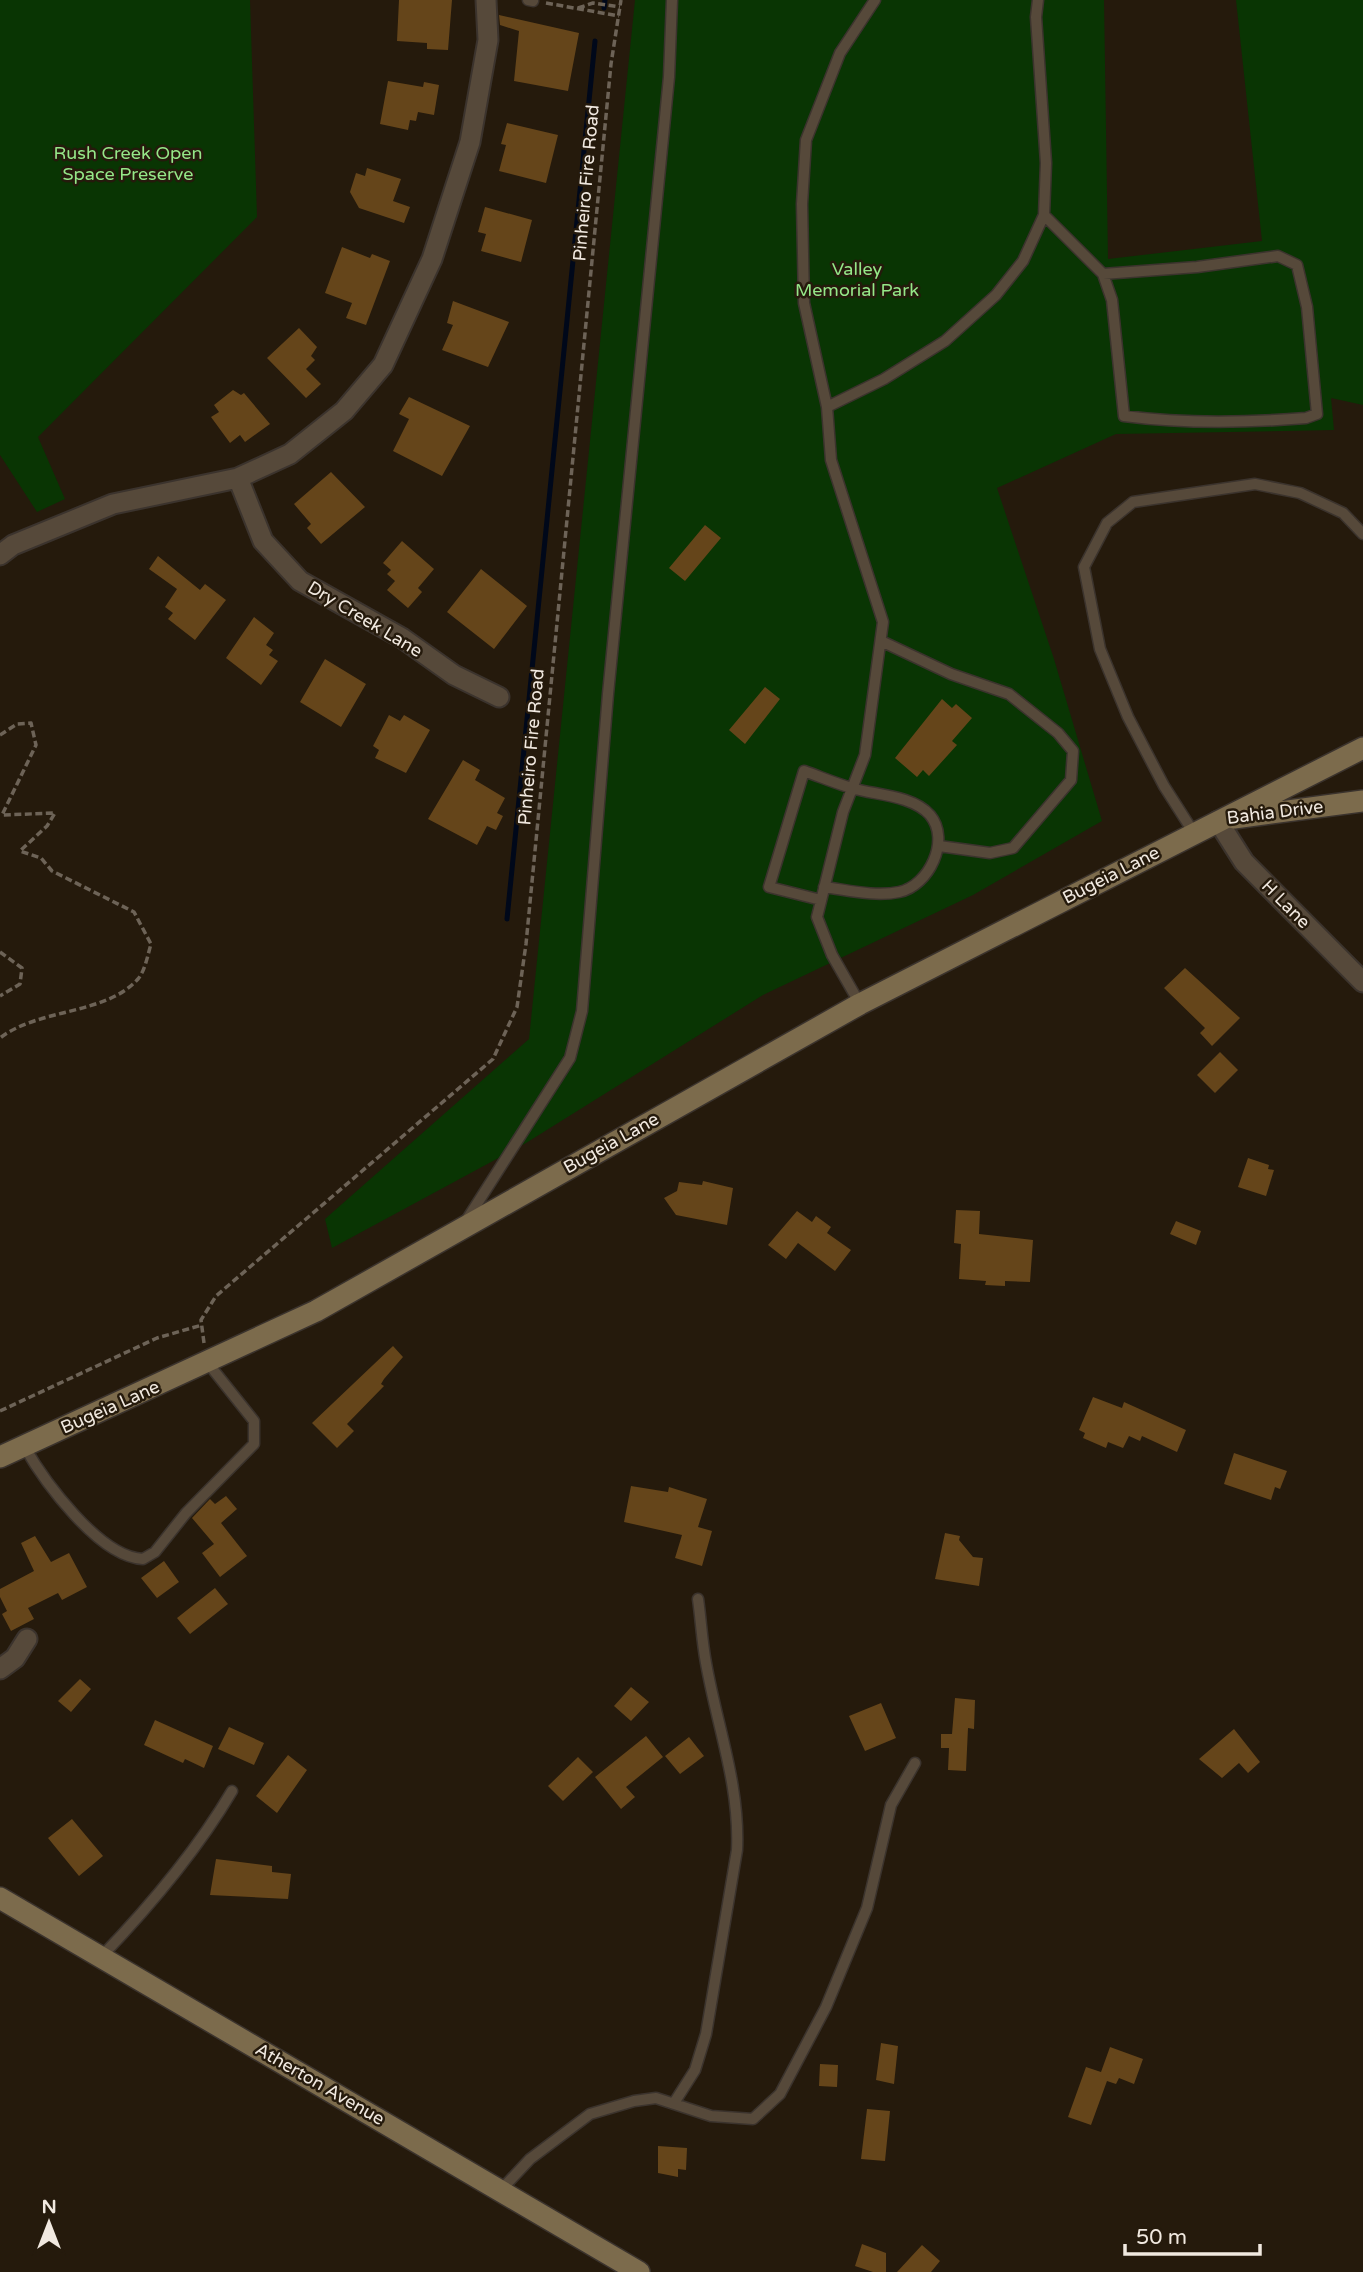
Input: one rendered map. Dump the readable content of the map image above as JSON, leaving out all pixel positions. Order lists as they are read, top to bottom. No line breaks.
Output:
{"streets":{"street":["Dry Creek Lane","Bahia Drive","Bugeia Lane","H Lane","Atherton Avenue"],"path":["Pinheiro Fire Road"]},"crossings":[["Bahia Drive","Bugeia Lane"],["Bahia Drive","H Lane"],["Bugeia Lane","H Lane"]],"parks":["Rush Creek Open Space Preserve","Valley Memorial Park"],"scale_bar":"50 m","north":"top"}
